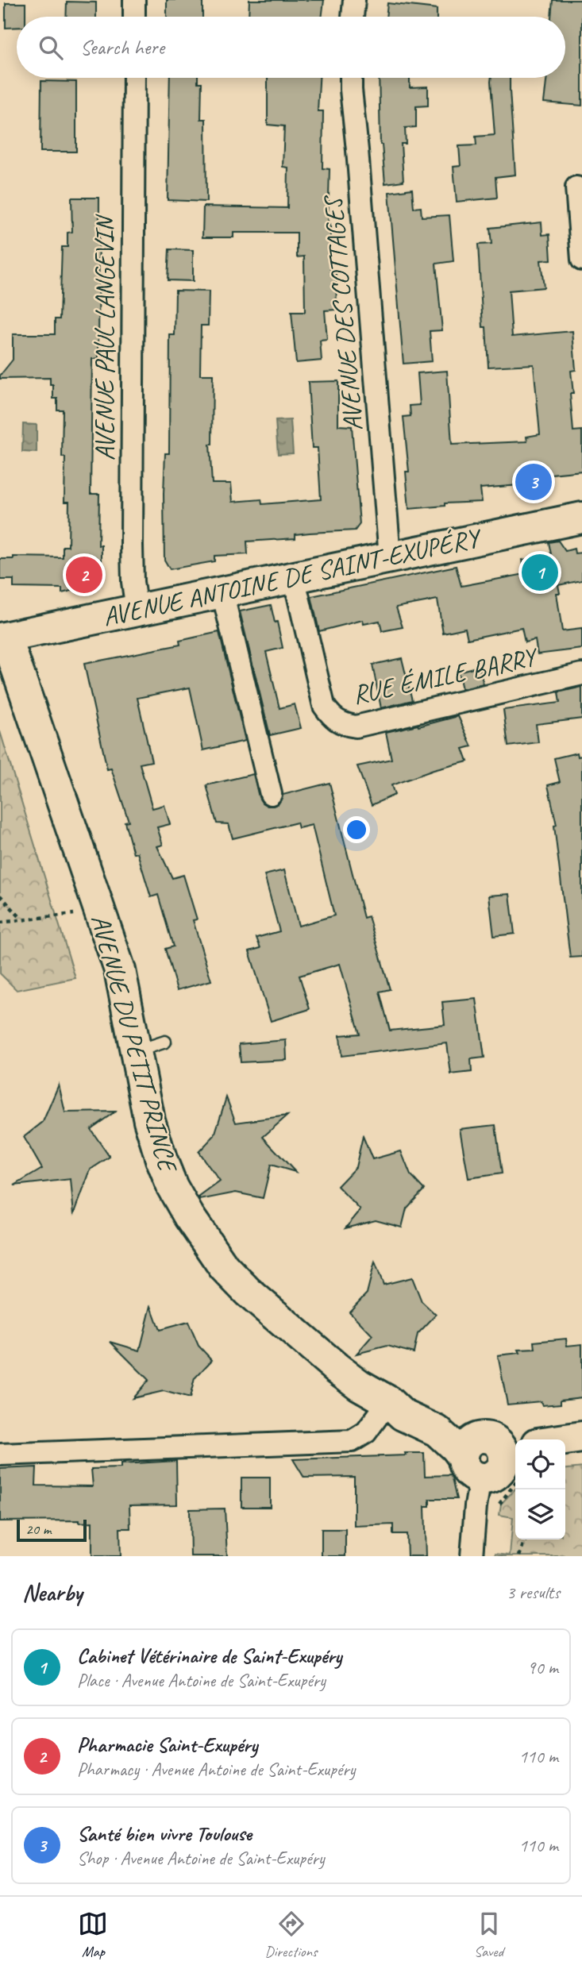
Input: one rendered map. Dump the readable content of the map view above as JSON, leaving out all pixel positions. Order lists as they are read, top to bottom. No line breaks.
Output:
{"streets":{"street":["AVENUE DES COTTAGES","AVENUE PAUL LANGEVIN","AVENUE ANTOINE DE SAINT-EXUPÉRY","RUE ÉMILE BARRY","AVENUE DU PETIT PRINCE"]},"crossings":[["AVENUE DES COTTAGES","AVENUE ANTOINE DE SAINT-EXUPÉRY"],["AVENUE PAUL LANGEVIN","AVENUE ANTOINE DE SAINT-EXUPÉRY"],["AVENUE ANTOINE DE SAINT-EXUPÉRY","RUE ÉMILE BARRY"],["AVENUE ANTOINE DE SAINT-EXUPÉRY","AVENUE DU PETIT PRINCE"]],"scale_bar":"20 m","page":{"search":"Search here","pins":["3","1","2"],"scale":"20 m","heading":["Nearby","3 results"],"list":[{"mark":"1","name":"Cabinet Vétérinaire de Saint-Exupéry","note":"Place · Avenue Antoine de Saint-Exupéry","value":"90 m"},{"mark":"2","name":"Pharmacie Saint-Exupéry","note":"Pharmacy · Avenue Antoine de Saint-Exupéry","value":"110 m"},{"mark":"3","name":"Santé bien vivre Toulouse","note":"Shop · Avenue Antoine de Saint-Exupéry","value":"110 m"}],"nav":["Map","Directions","Saved"]}}
